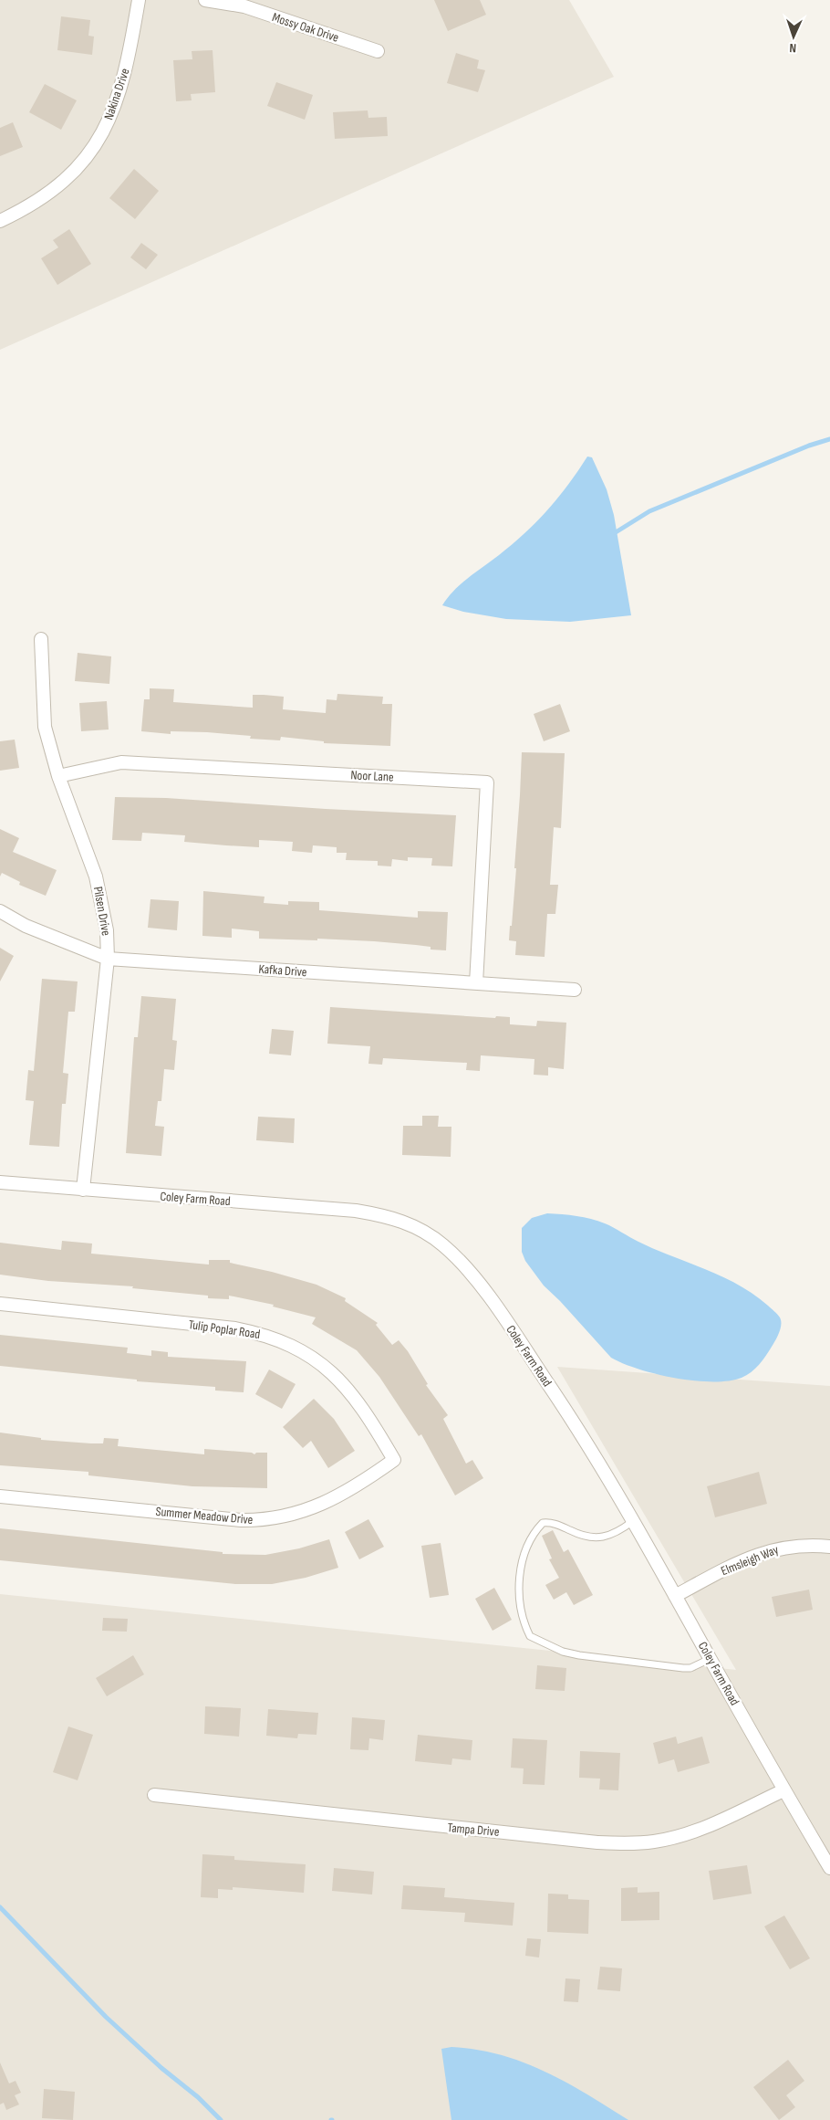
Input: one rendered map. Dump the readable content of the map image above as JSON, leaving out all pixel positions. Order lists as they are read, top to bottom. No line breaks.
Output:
{"streets":{"street":["Mossy Oak Drive","Nakina Drive","Noor Lane","Pilsen Drive","Kafka Drive","Coley Farm Road","Tulip Poplar Road","Summer Meadow Drive","Elmsleigh Way","Tampa Drive"]},"crossings":[["Noor Lane","Pilsen Drive"],["Noor Lane","Kafka Drive"],["Pilsen Drive","Kafka Drive"],["Pilsen Drive","Coley Farm Road"],["Coley Farm Road","Elmsleigh Way"],["Coley Farm Road","Tampa Drive"],["Tulip Poplar Road","Summer Meadow Drive"]],"north":"bottom"}
